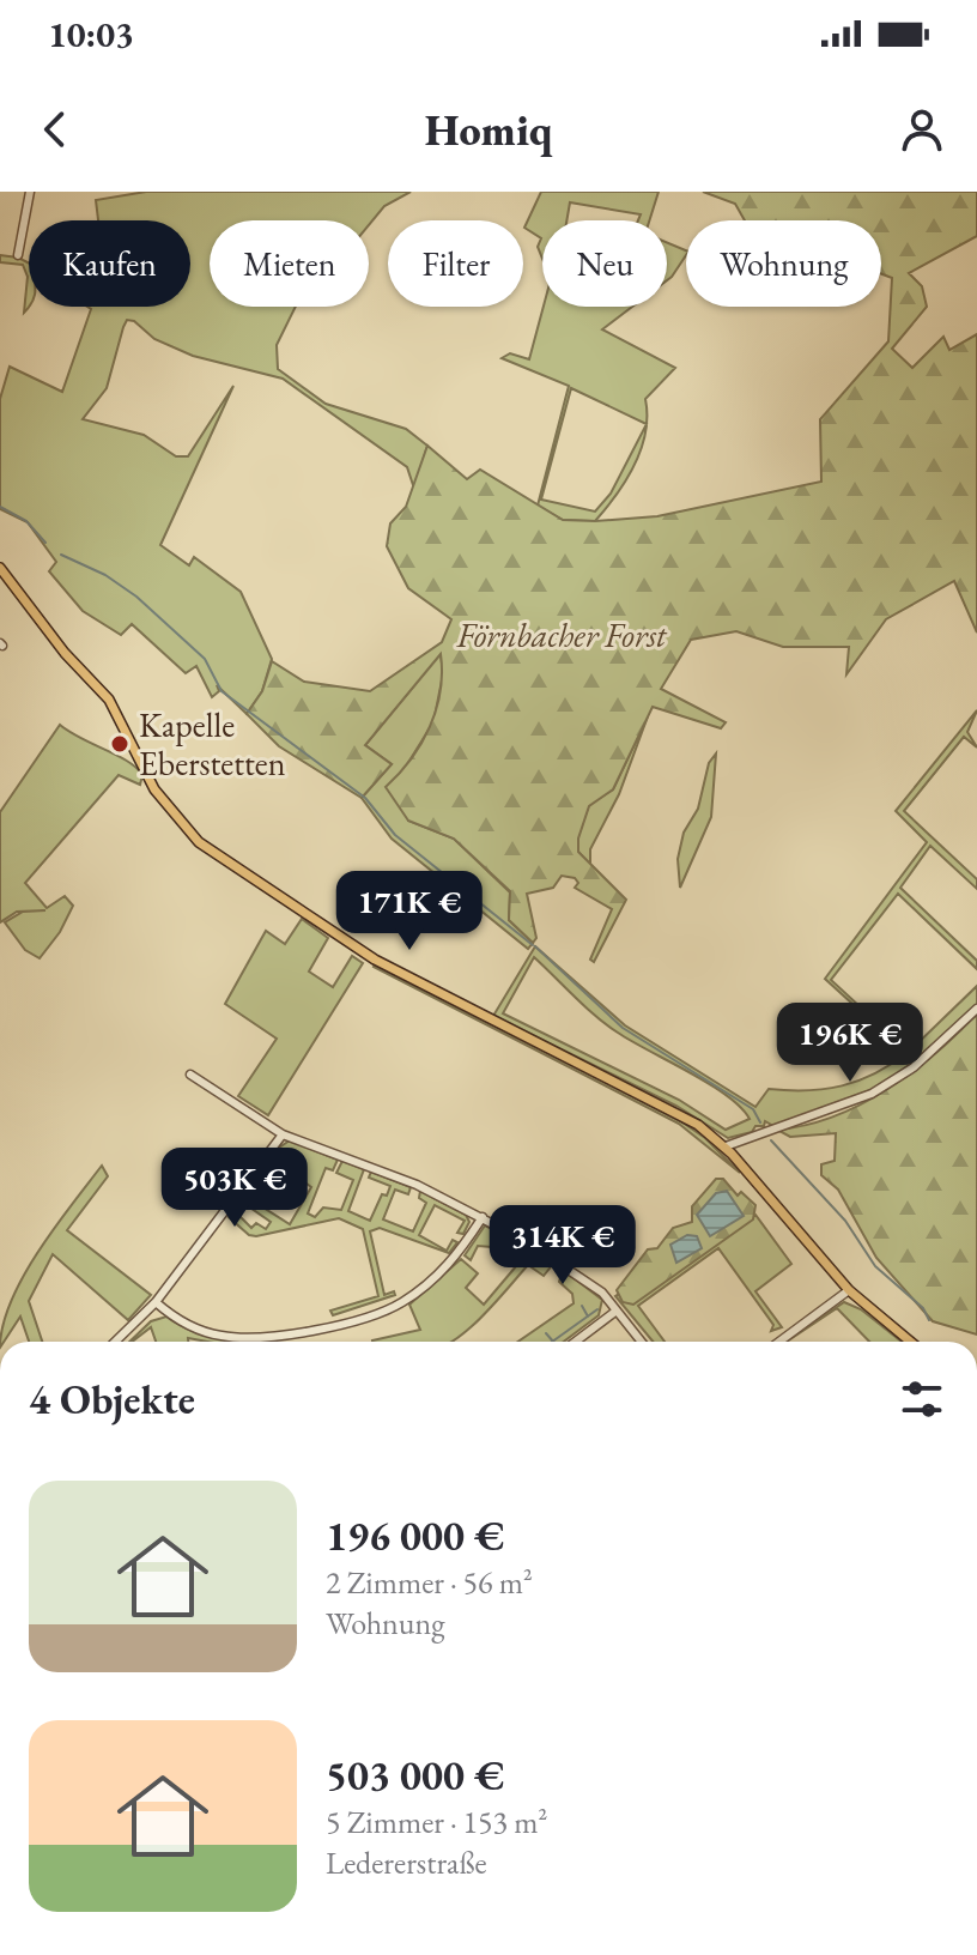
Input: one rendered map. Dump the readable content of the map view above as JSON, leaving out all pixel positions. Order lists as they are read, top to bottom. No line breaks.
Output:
{"parks":["Förnbacher Forst"],"places":["Kapelle Eberstetten"],"page":{"status":"10:03","header":"Homiq","chip":["Kaufen","Mieten","Filter","Neu","Wohnung"],"price":["171K €","196K €","503K €","314K €"],"heading":"4 Objekte","list":[{"name":"196 000 €","note":"2 Zimmer · 56 m² · Wohnung"},{"name":"503 000 €","note":"5 Zimmer · 153 m² · Ledererstraße"}]}}
